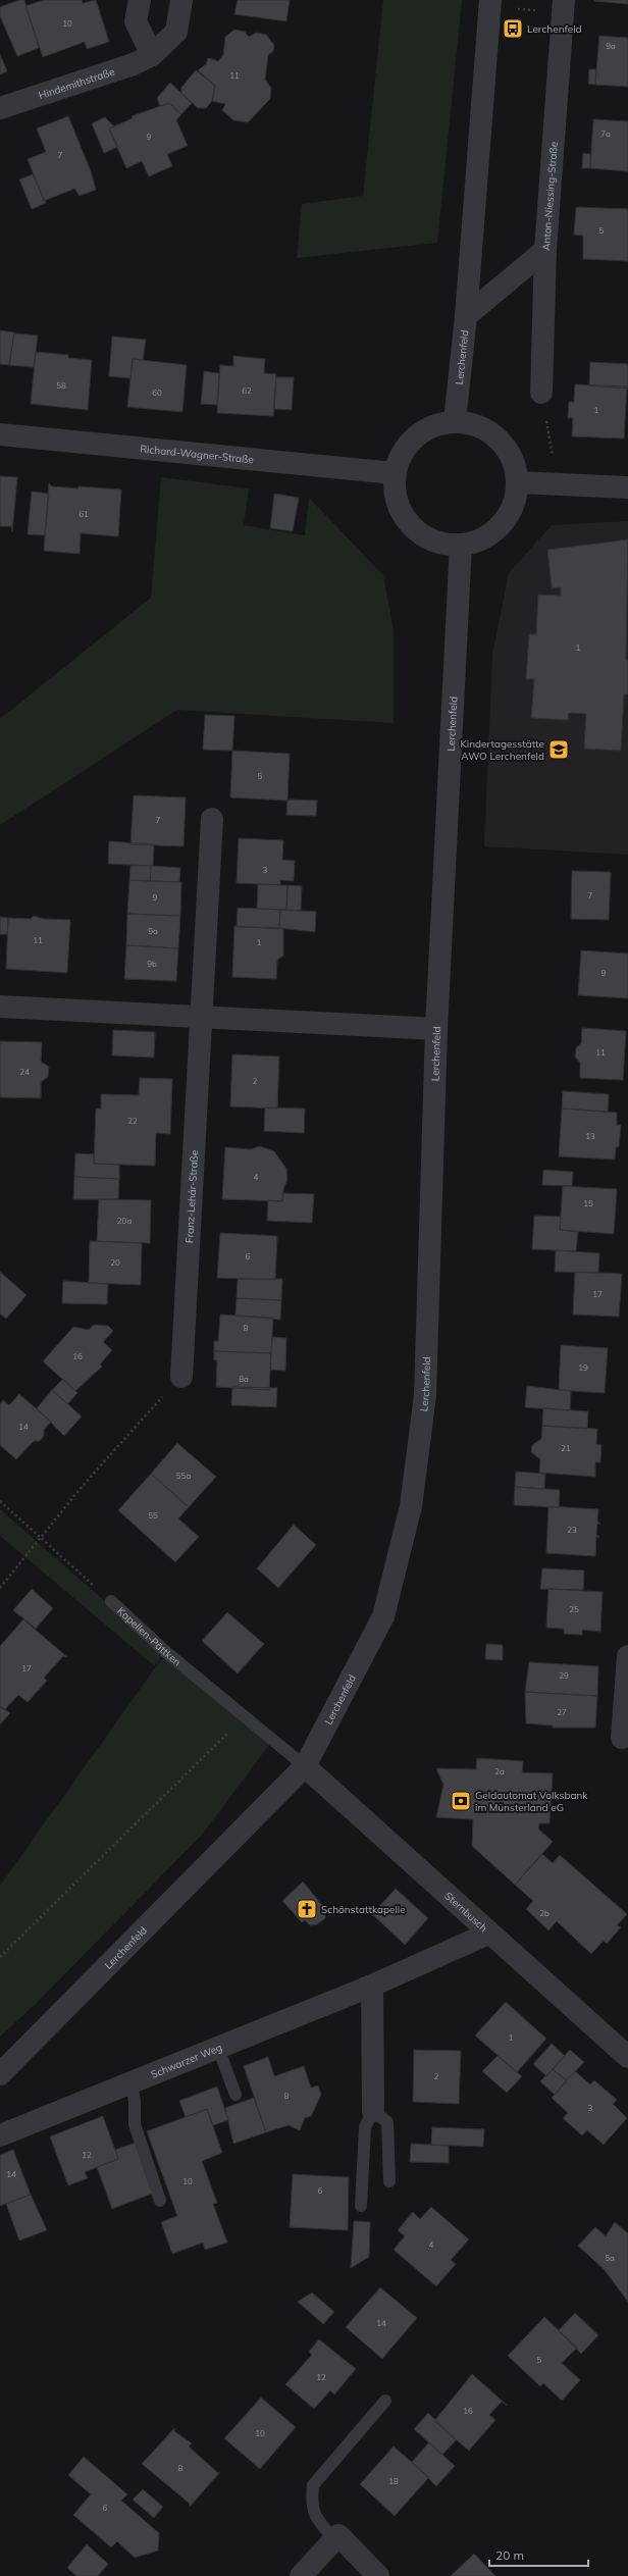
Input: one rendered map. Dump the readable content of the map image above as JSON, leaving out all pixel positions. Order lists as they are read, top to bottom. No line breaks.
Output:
{"streets":{"street":["Hindemithstraße","Anton-Niessing-Straße","Lerchenfeld","Richard-Wagner-Straße","Franz-Lehár-Straße","Sternbusch","Schwarzer Weg"],"lane":["Kapellen-Pättken"]},"crossings":[["Lerchenfeld","Richard-Wagner-Straße"],["Lerchenfeld","Kapellen-Pättken"],["Lerchenfeld","Sternbusch"],["Kapellen-Pättken","Sternbusch"],["Sternbusch","Schwarzer Weg"]],"places":{"bus stop":["Lerchenfeld"],"school or university":["Kindertagesstätte AWO Lerchenfeld"],"bank":["Geldautomat Volksbank im Münsterland eG"],"church":["Schönstattkapelle"]},"house_numbers":["10","9a","11","7a","9","7","5","58","62","60","1","61","1","5","7","3","7","9","9a","11","1","9b","9","11","24","2","22","13","4","15","20a","6","20","17","8","16","19","8a","14","21","55a","55","23","25","17","29","27","2a","2b","1","2","8","3","12","14","10","6","4","5a","14","5","12","16","10","8","18","6"],"scale_bar":"20 m"}
